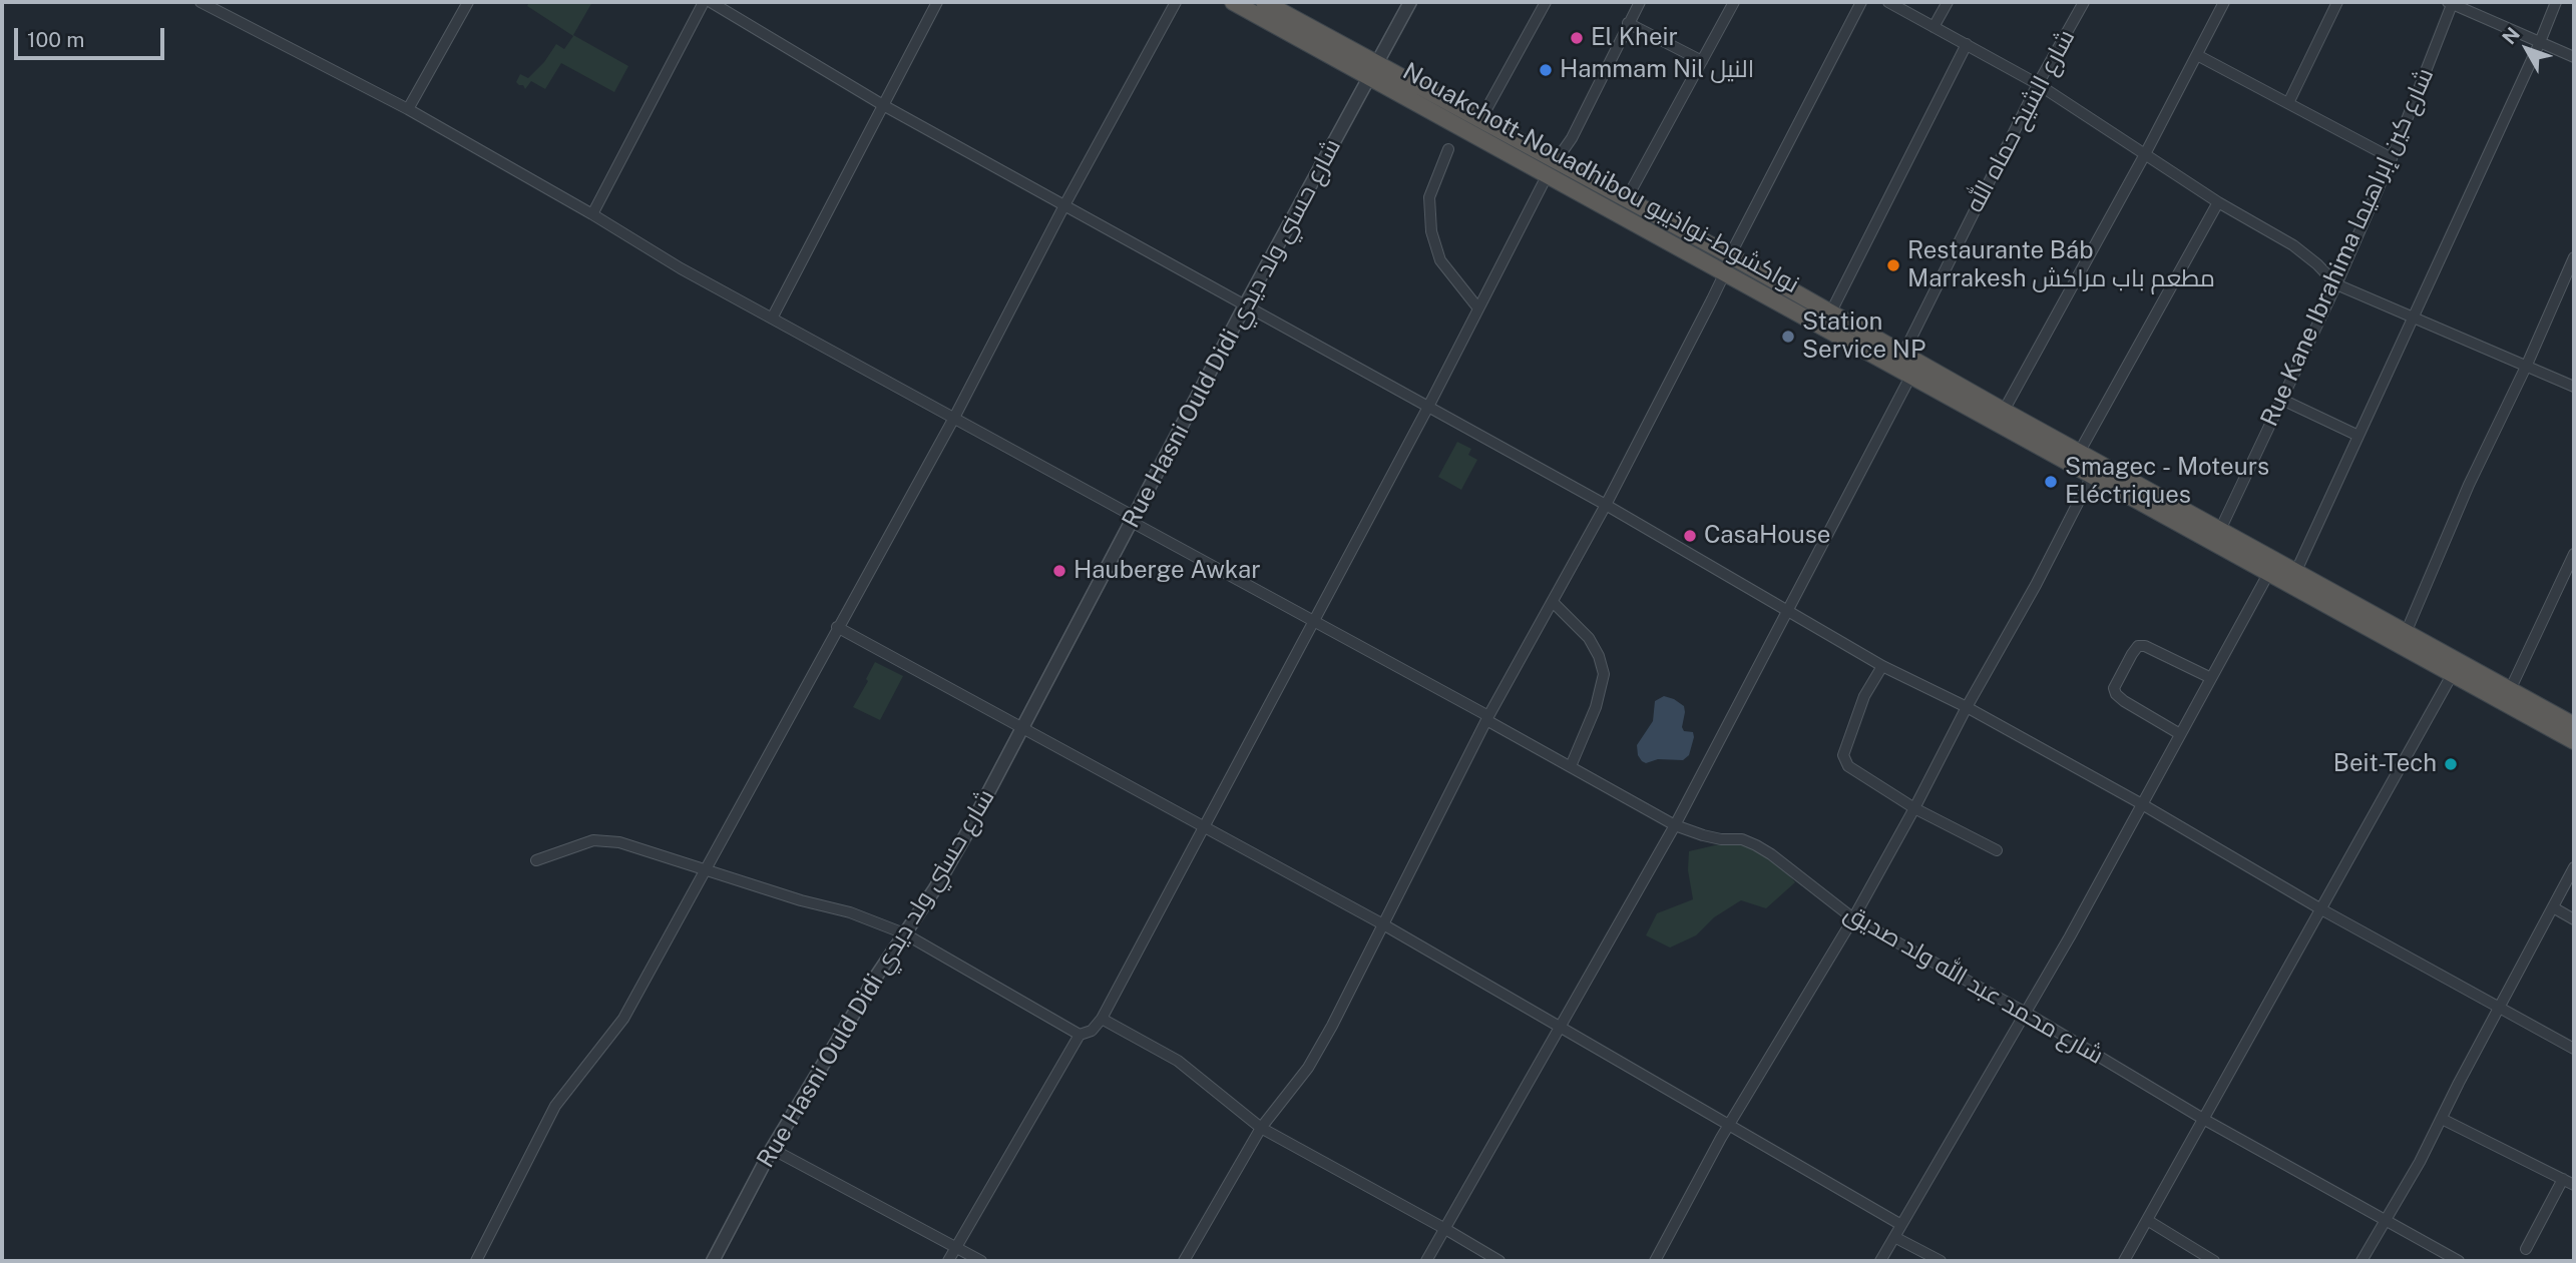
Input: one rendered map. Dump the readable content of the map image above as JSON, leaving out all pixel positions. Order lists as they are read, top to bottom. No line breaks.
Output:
{"streets":{"highway":["Nouakchott-Nouadhibou نواكشوط-نواذيبو"],"street":["شارع الشيخ حماه الله","Rue Kane Ibrahima شارع كين إبراهيما","Rue Hasni Ould Didi شارع حسني ولد ديدي","شارع محمد عبد الله ولد صديق"]},"crossings":[["شارع الشيخ حماه الله","Nouakchott-Nouadhibou نواكشوط-نواذيبو"],["Nouakchott-Nouadhibou نواكشوط-نواذيبو","Rue Kane Ibrahima شارع كين إبراهيما"],["Nouakchott-Nouadhibou نواكشوط-نواذيبو","Rue Hasni Ould Didi شارع حسني ولد ديدي"],["Rue Hasni Ould Didi شارع حسني ولد ديدي","شارع محمد عبد الله ولد صديق"]],"places":["El Kheir","Hammam Nil النيل","Restaurante Báb Marrakesh مطعم باب مراكش","Station Service NP","Smagec - Moteurs Eléctriques","CasaHouse","Hauberge Awkar","Beit-Tech"],"scale_bar":"100 m","north":"top left"}
